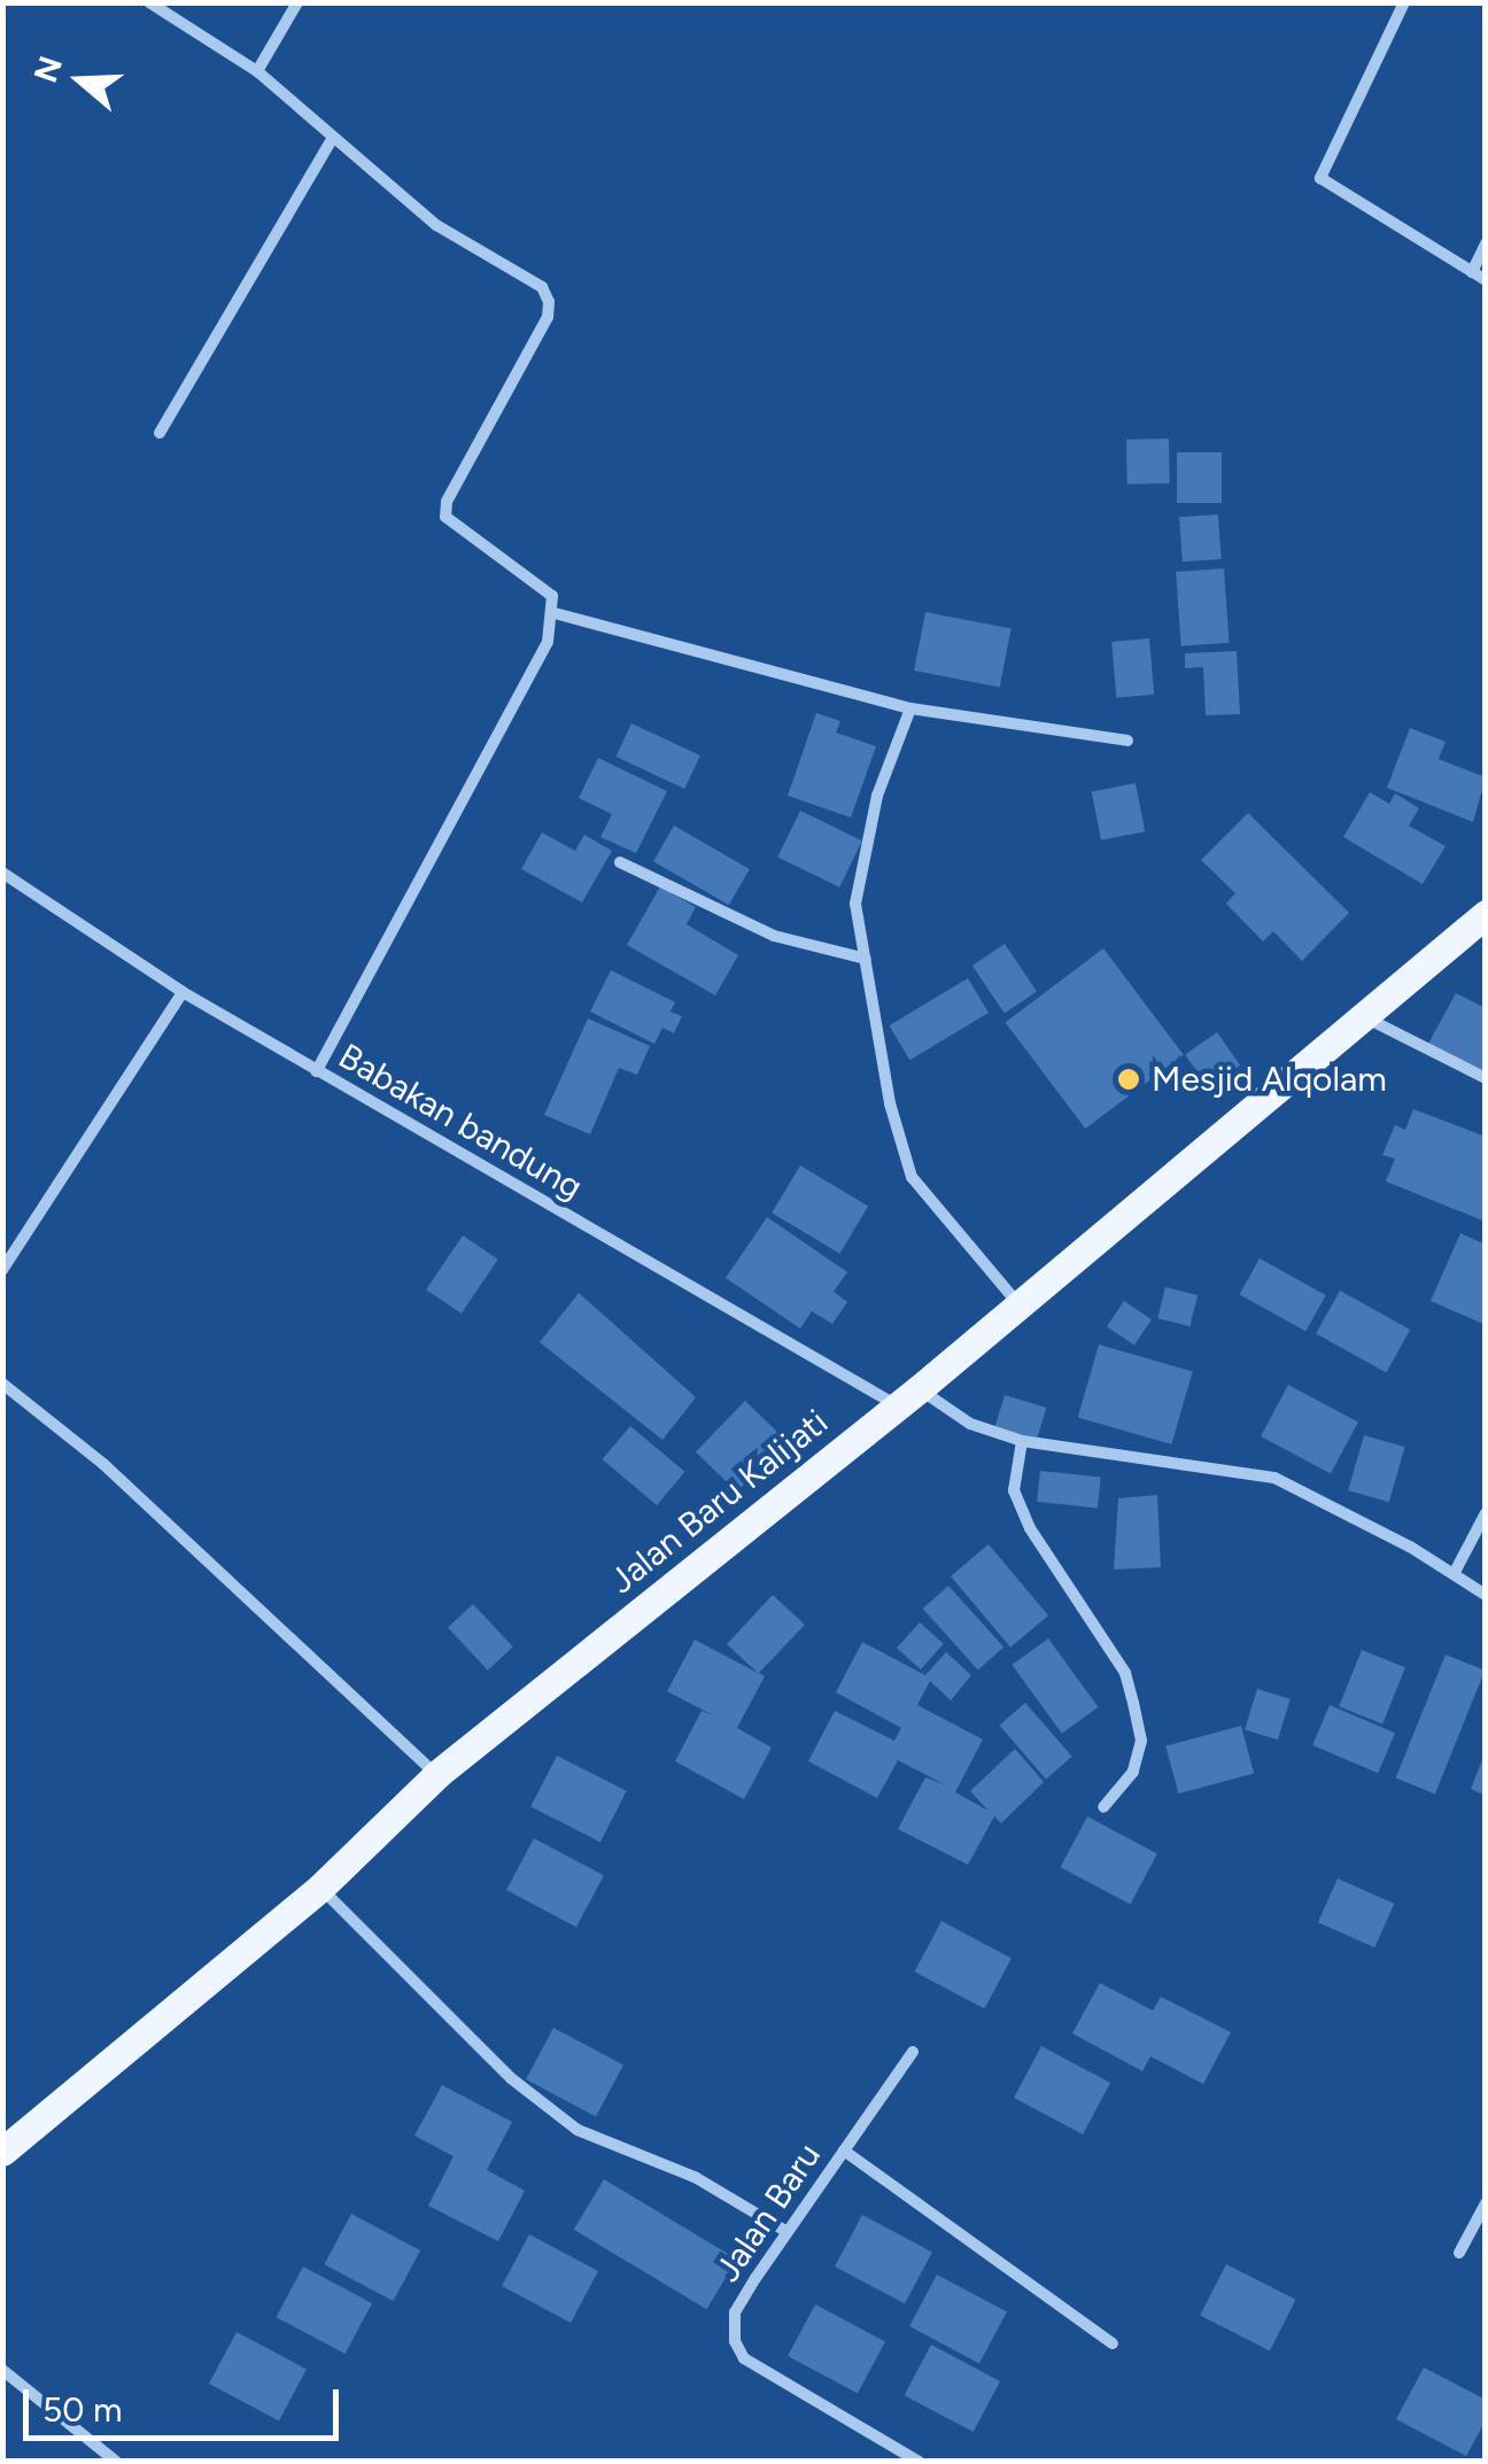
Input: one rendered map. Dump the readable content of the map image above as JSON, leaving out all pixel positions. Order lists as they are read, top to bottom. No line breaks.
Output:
{"streets":{"main road":["Jalan Baru Kalijati"],"street":["Babakan bandung","Jalan Baru"]},"crossings":[["Babakan bandung","Jalan Baru Kalijati"]],"places":["Mesjid Alqolam"],"scale_bar":"50 m","north":"left"}
